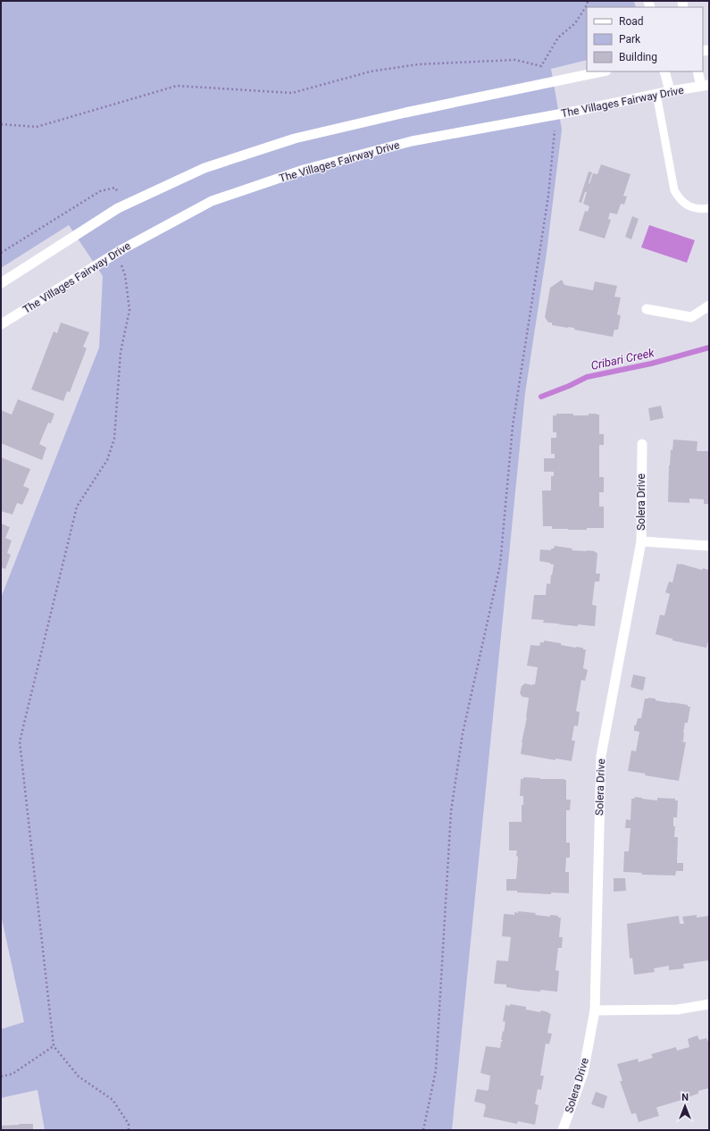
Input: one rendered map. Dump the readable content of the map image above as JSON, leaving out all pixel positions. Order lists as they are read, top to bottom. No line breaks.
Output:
{"streets":{"street":["The Villages Fairway Drive","Solera Drive"]},"water":["Cribari Creek"],"legend":["Road","Park","Building"],"north":"top"}
